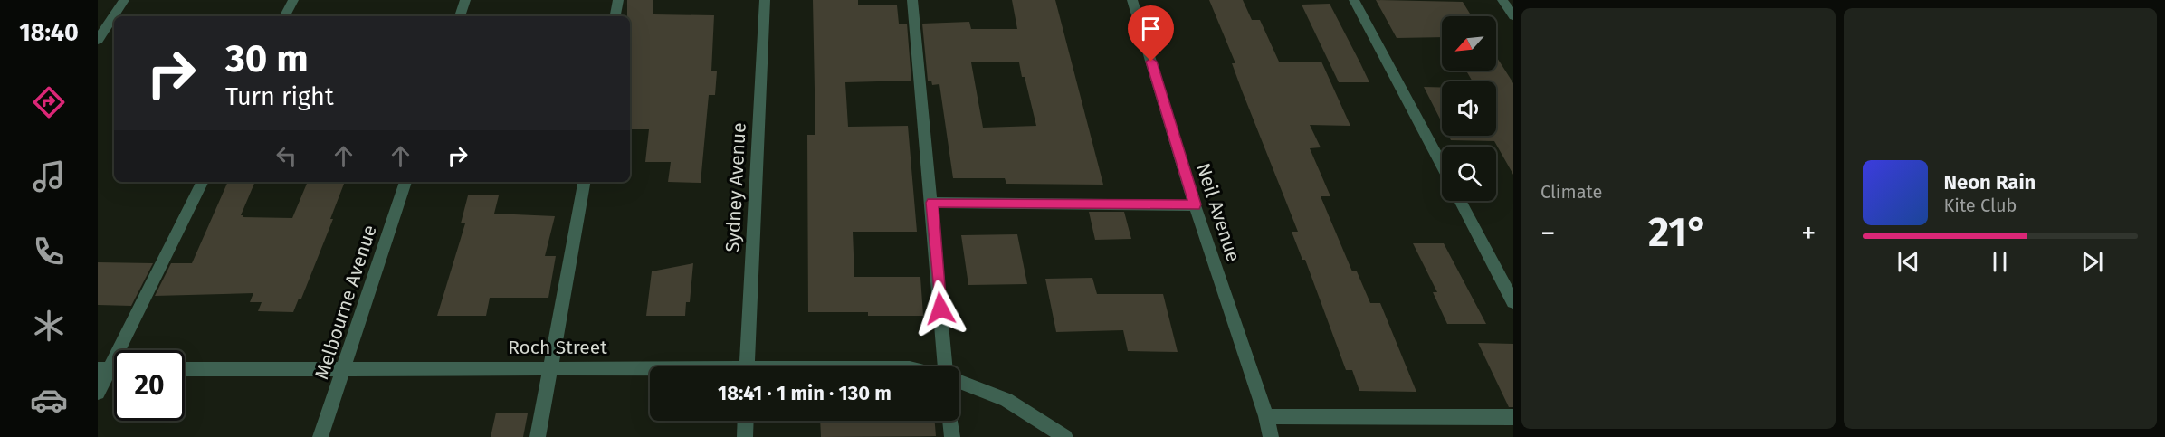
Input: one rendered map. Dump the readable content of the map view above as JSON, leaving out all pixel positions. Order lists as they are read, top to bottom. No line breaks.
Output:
{"streets":{"street":["Sydney Avenue","Neil Avenue","Melbourne Avenue","Roch Street"]},"crossings":[["Melbourne Avenue","Roch Street"]],"north":"bottom left","page":{"tabs":"18:40","tile":"Climate","turn":["30 m","Turn right"],"song":["Neon Rain","Kite Club"],"heat":["−","21°","+"],"limit":"20","trip":"18:41 · 1 min · 130 m"}}
